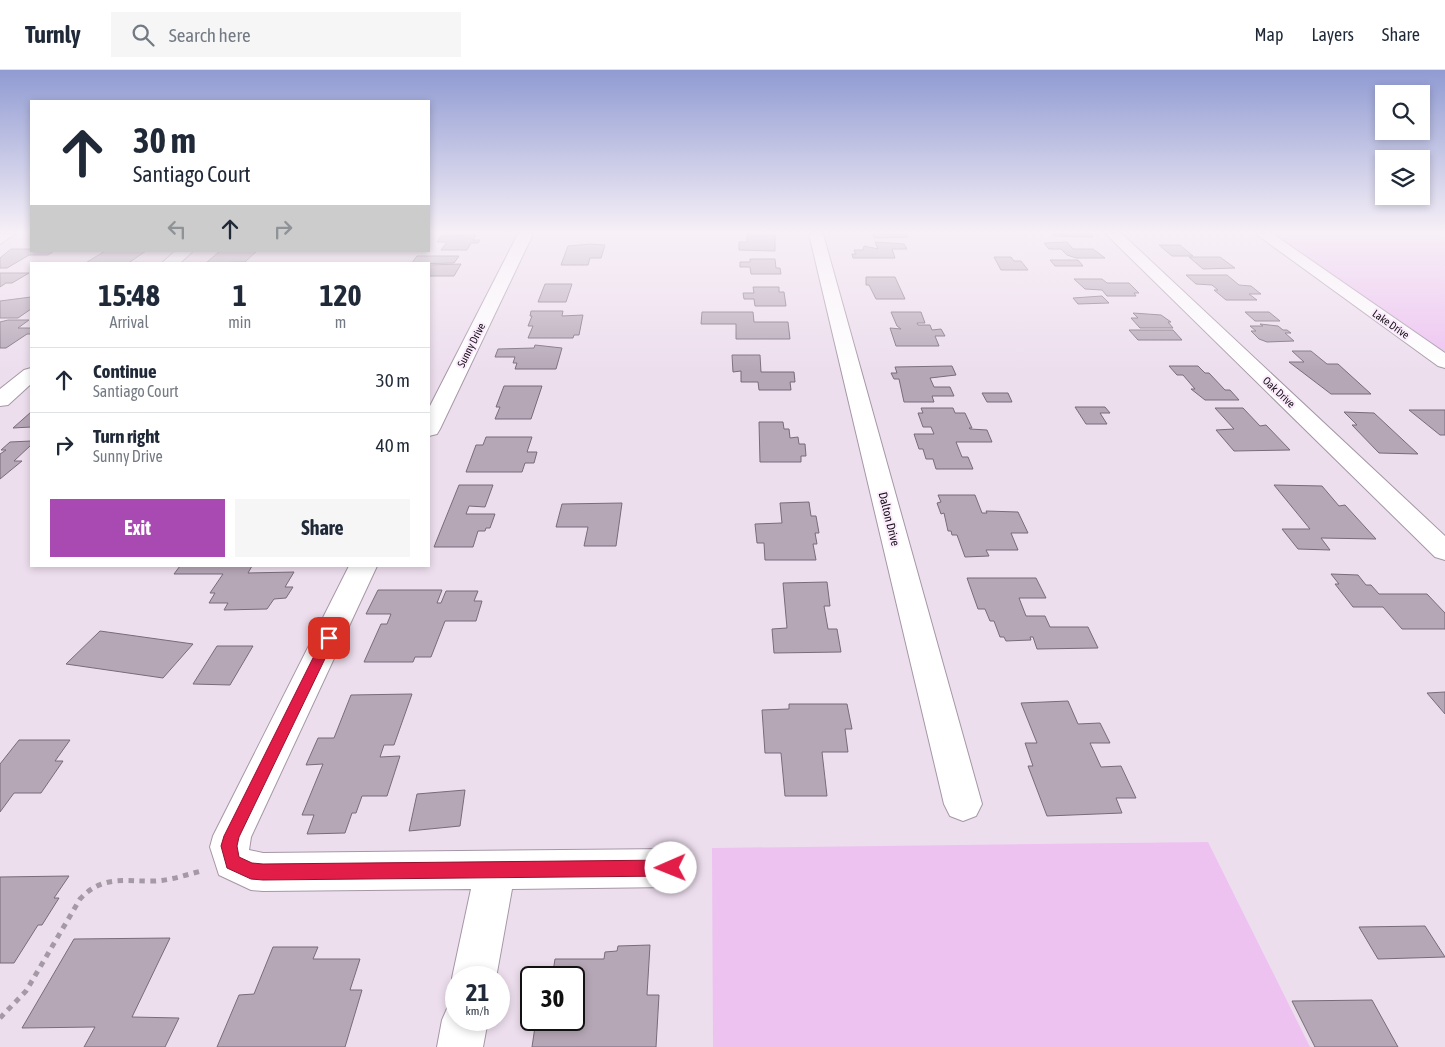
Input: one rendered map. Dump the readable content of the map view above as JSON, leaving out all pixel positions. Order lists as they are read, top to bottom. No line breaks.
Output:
{"streets":{"street":["Lake Drive","Sunny Drive","Oak Drive","Dalton Drive"]},"page":{"header":"Turnly","search":"Search here","nav":["Map","Layers","Share"],"turn":["30 m","Santiago Court"],"eta":["15:48","Arrival","1","min","120","m"],"list":[{"name":"Continue","note":"Santiago Court","value":"30 m"},{"name":"Turn right","note":"Sunny Drive","value":"40 m"}],"buttons":["Exit","Share"],"speed":"21 km/h","limit":"30"}}
